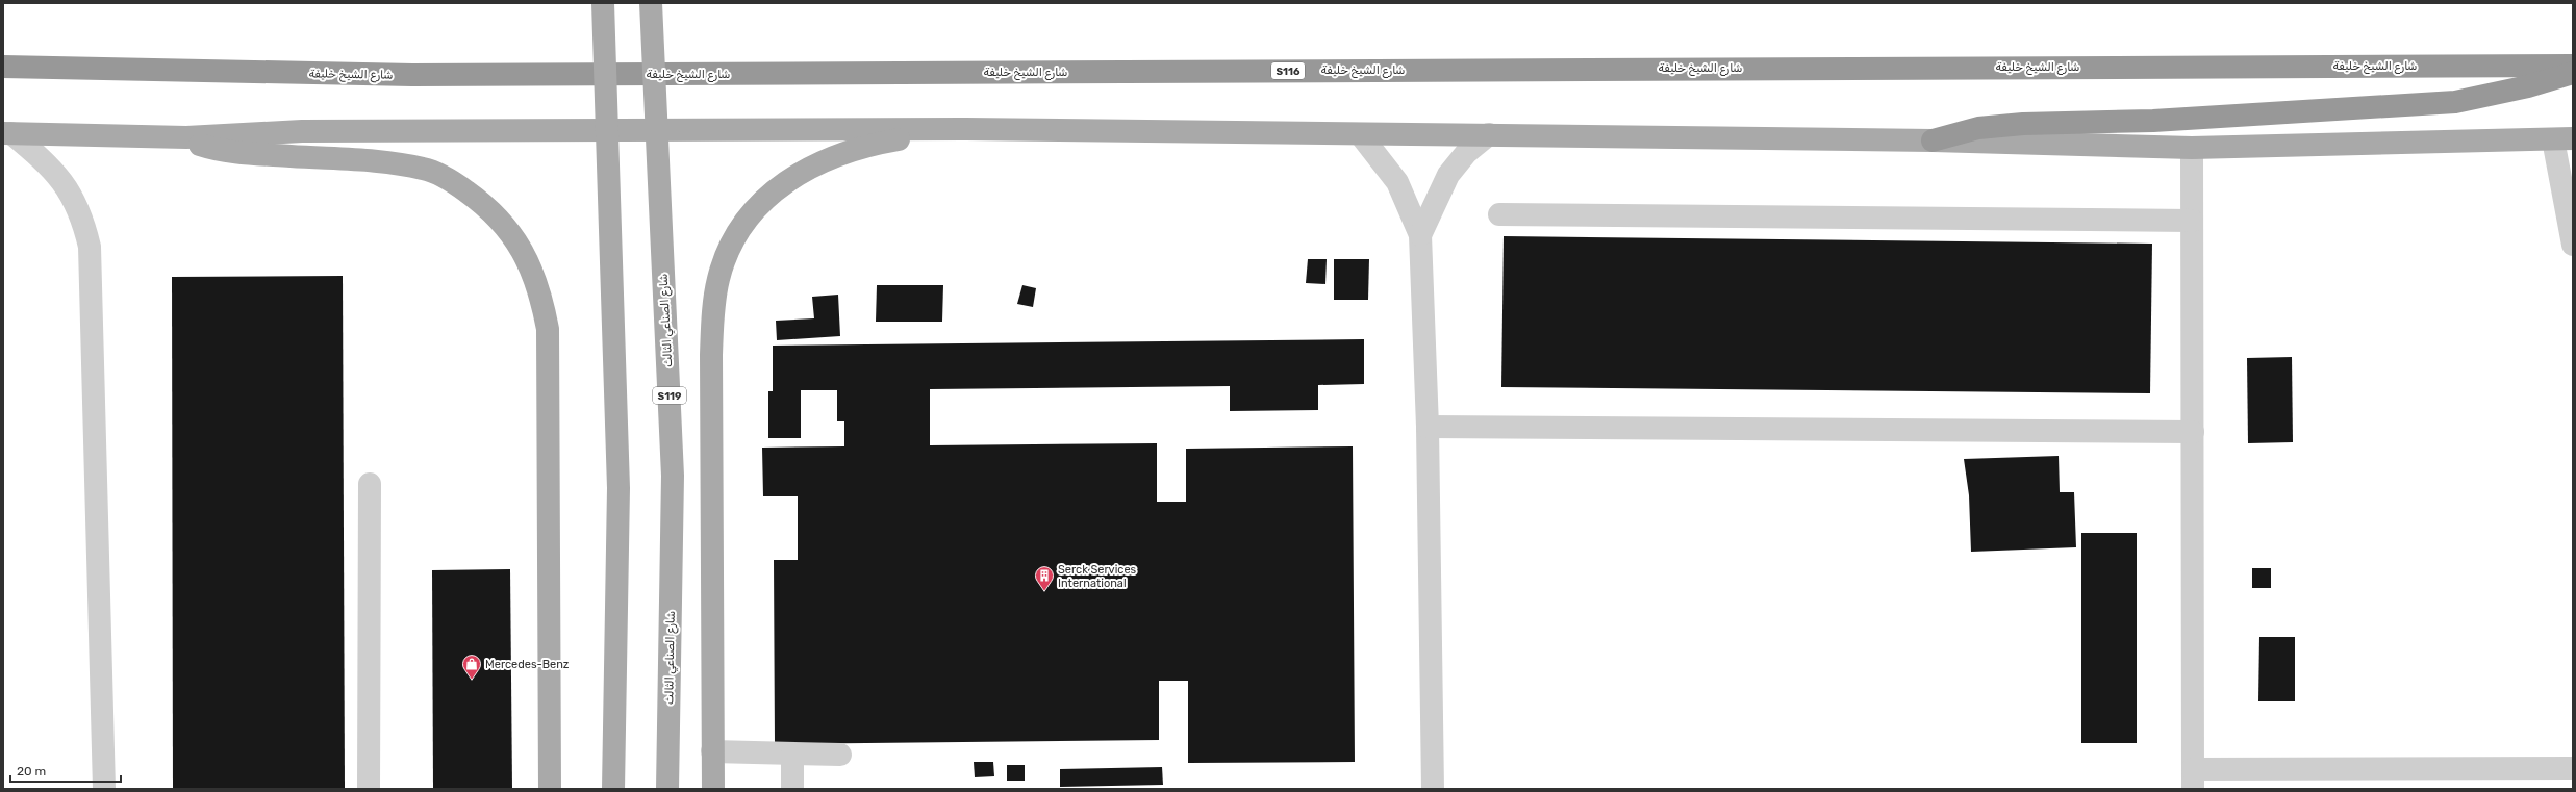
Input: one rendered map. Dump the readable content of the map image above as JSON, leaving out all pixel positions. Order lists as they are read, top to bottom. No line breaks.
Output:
{"streets":{"highway":["شارع الشيخ خليفة","S116"],"main road":["شارع الصناعي الثالث","S119"]},"places":{"building":["Serck Services International"],"shop":["Mercedes-Benz"]},"scale_bar":"20 m"}
